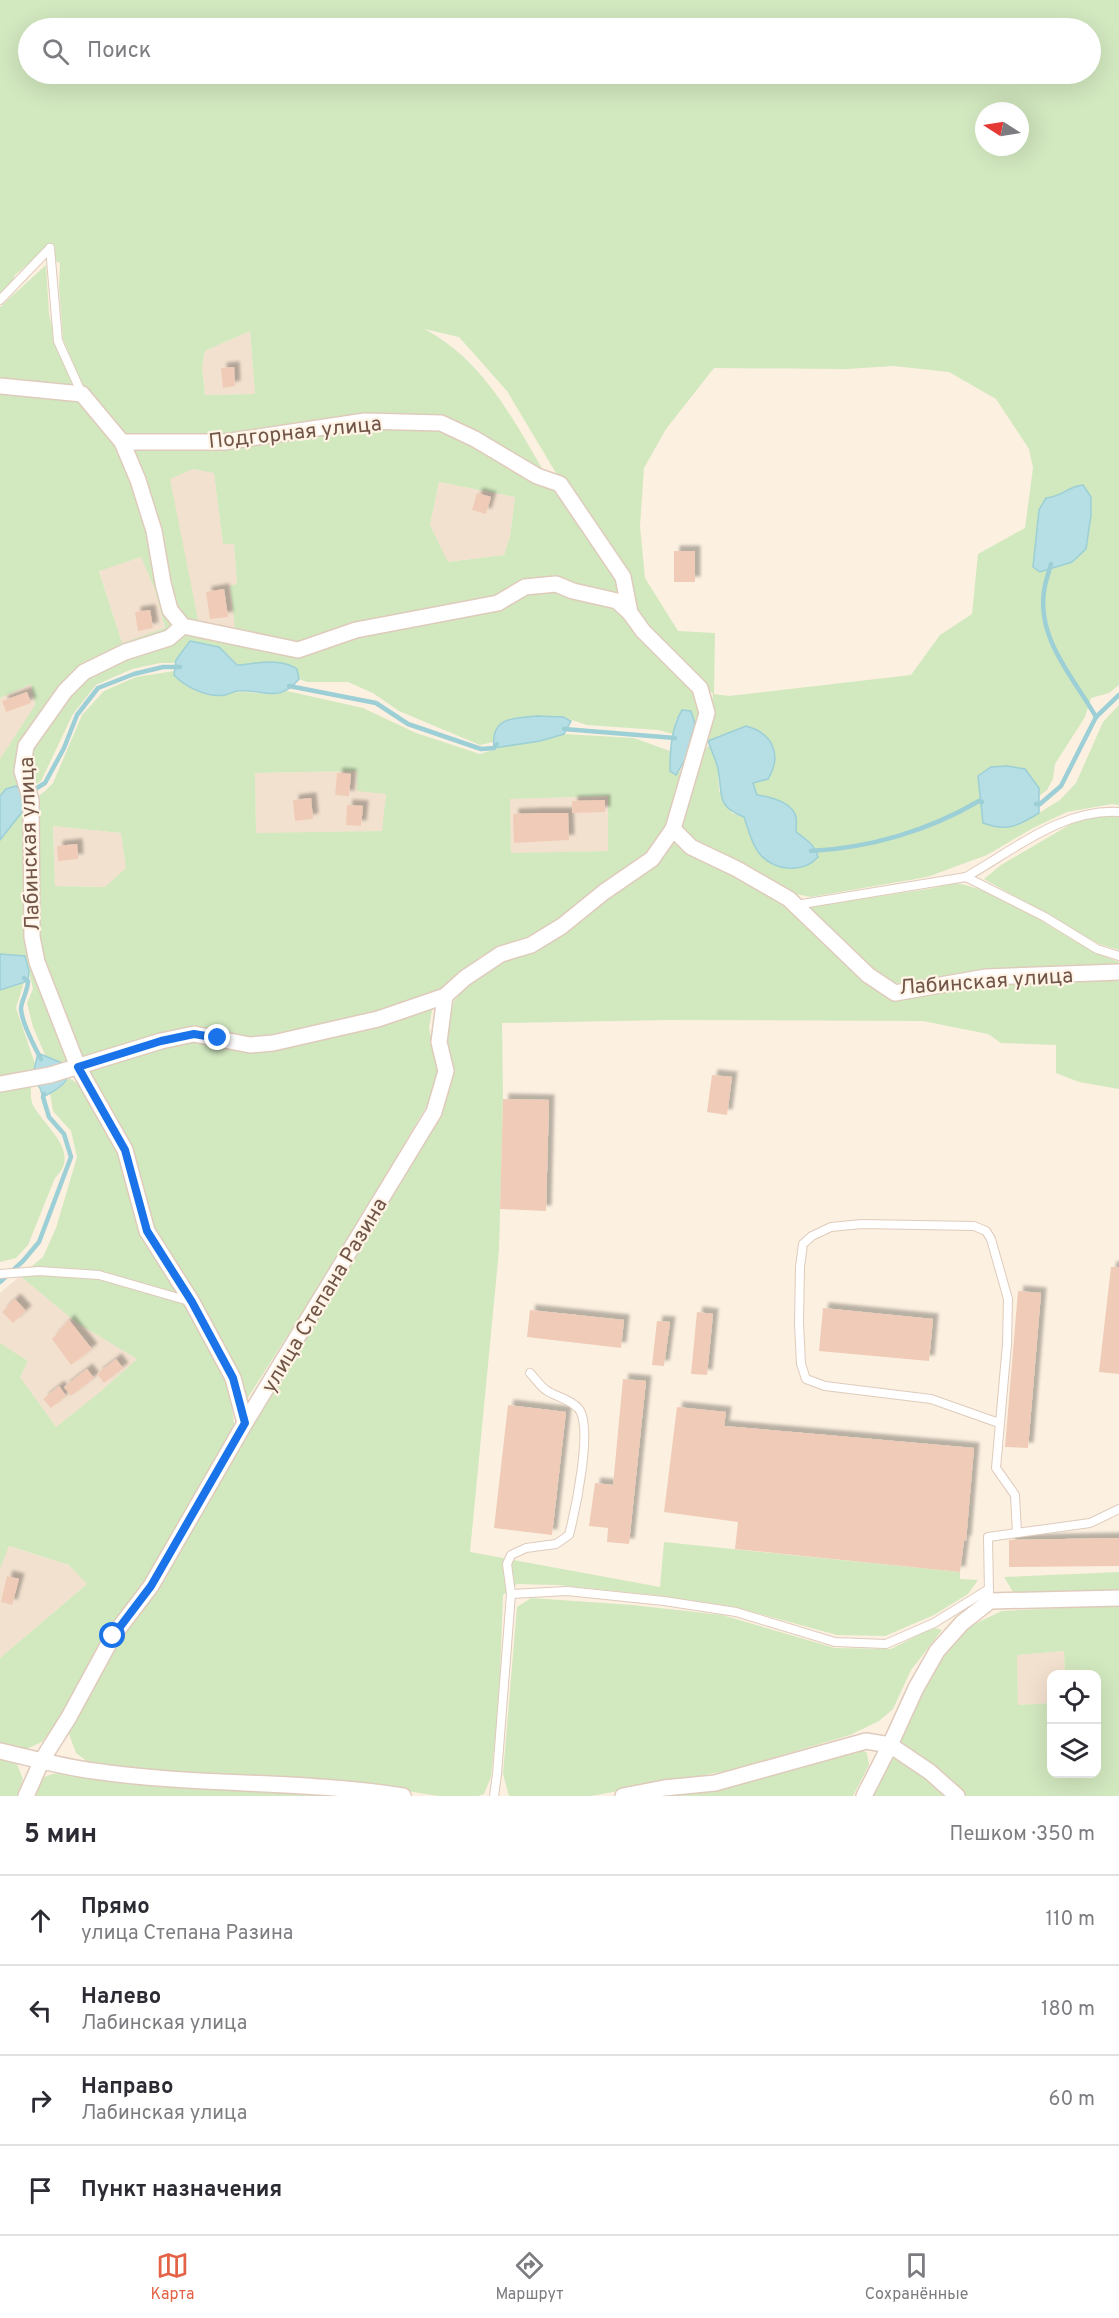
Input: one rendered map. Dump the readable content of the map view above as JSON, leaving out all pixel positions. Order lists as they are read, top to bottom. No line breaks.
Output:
{"streets":{"street":["Подгорная улица","Лабинская улица","улица Степана Разина"]},"crossings":[["Лабинская улица","улица Степана Разина"]],"north":"left","page":{"search":"Поиск","heading":["5 мин","Пешком · 350 m"],"list":[["Прямо","улица Степана Разина","110 m"],["Налево","Лабинская улица","180 m"],["Направо","Лабинская улица","60 m"],"Пункт назначения"],"nav":["Карта","Маршрут","Сохранённые"]}}
